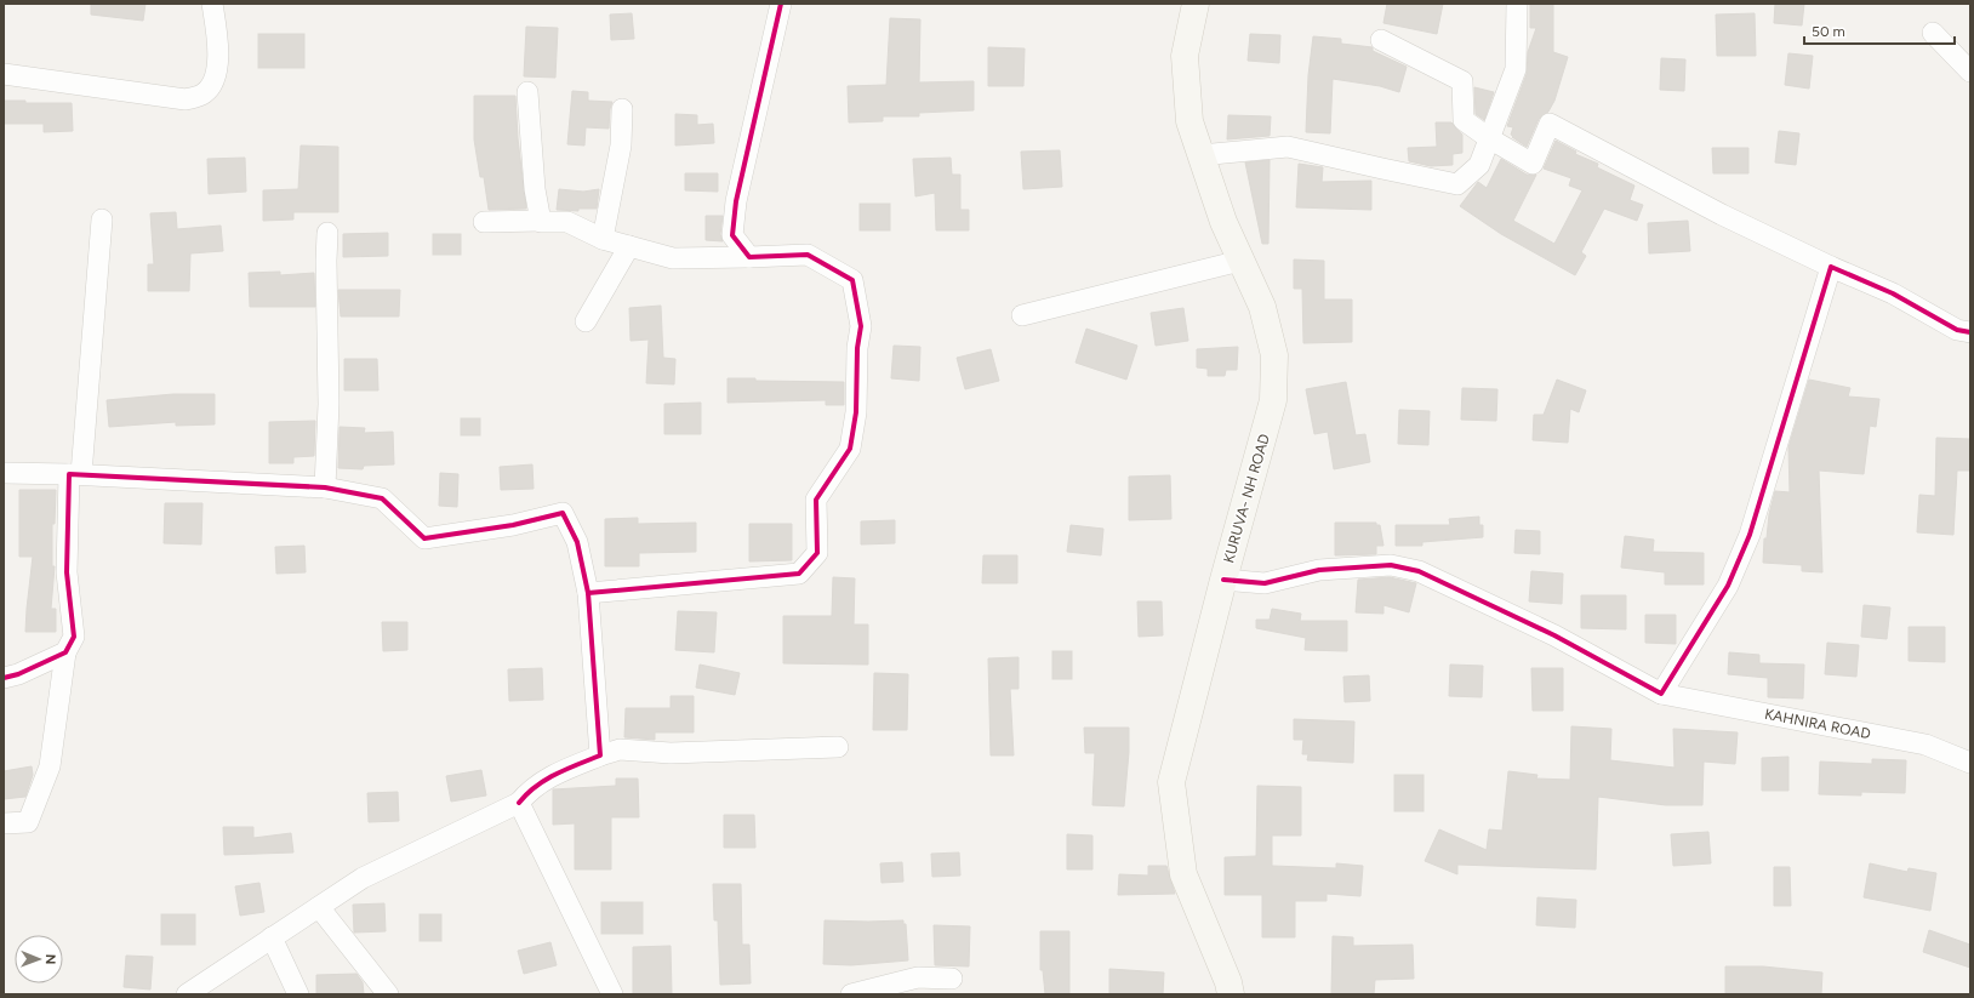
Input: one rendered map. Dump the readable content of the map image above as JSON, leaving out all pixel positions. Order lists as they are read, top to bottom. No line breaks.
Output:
{"streets":{"main road":["KURUVA- NH ROAD"],"street":["KAHNIRA ROAD"]},"crossings":[["KURUVA- NH ROAD","KAHNIRA ROAD"]],"scale_bar":"50 m","north":"right"}
